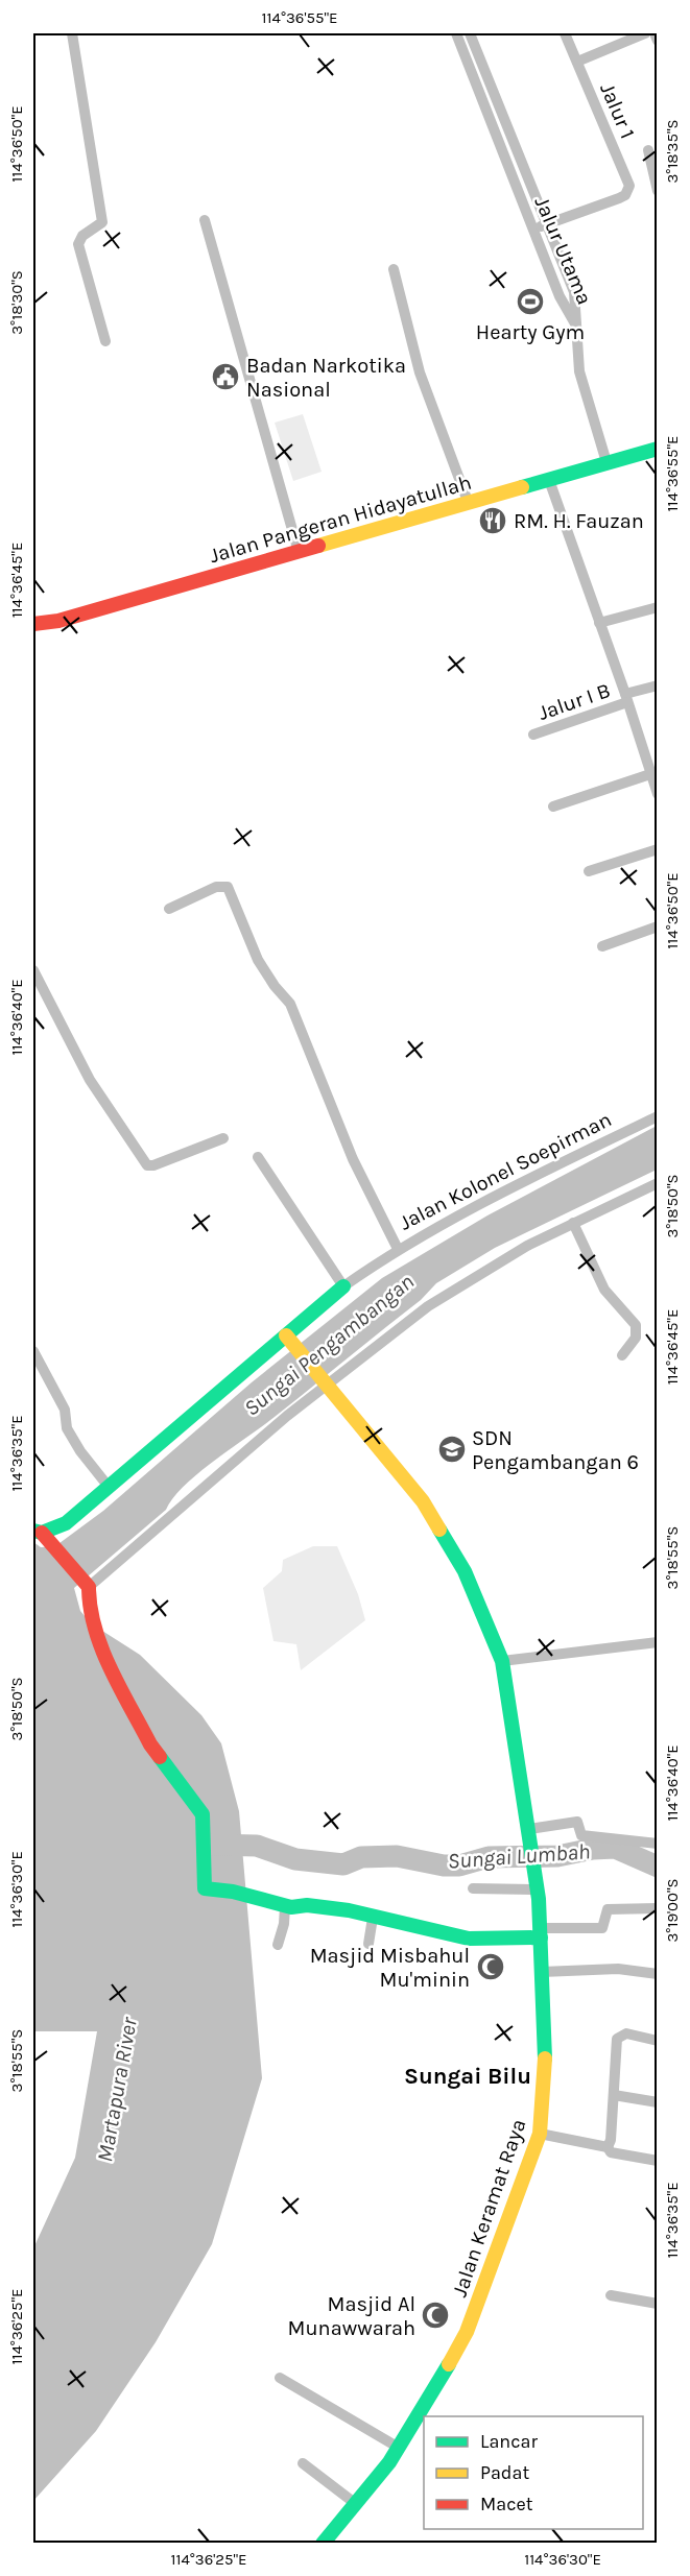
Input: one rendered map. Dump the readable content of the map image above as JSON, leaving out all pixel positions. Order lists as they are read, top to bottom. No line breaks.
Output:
{"streets":{"street":["Jalur 1","Jalur Utama","Jalan Pangeran Hidayatullah","Jalur I B","Jalan Kolonel Soepirman","Jalan Keramat Raya"]},"crossings":[["Jalur 1","Jalur Utama"],["Jalan Kolonel Soepirman","Jalan Keramat Raya"]],"districts":["Sungai Bilu"],"water":["Sungai Pengambangan","Sungai Lumbah","Martapura River"],"places":{"sports":["Hearty Gym"],"public building":["Badan Narkotika Nasional"],"restaurant":["RM. H. Fauzan"],"school or university":["SDN Pengambangan 6"],"mosque":["Masjid Misbahul Mu'minin","Masjid Al Munawwarah"]},"legend":["Lancar","Padat","Macet"],"coordinates":["114°36'55\"E","114°36'50\"E","3°18'35\"S","3°18'30\"S","114°36'45\"E","114°36'40\"E","3°18'50\"S","114°36'35\"E","3°18'55\"S","114°36'30\"E","3°19'00\"S","114°36'25\"E"]}
